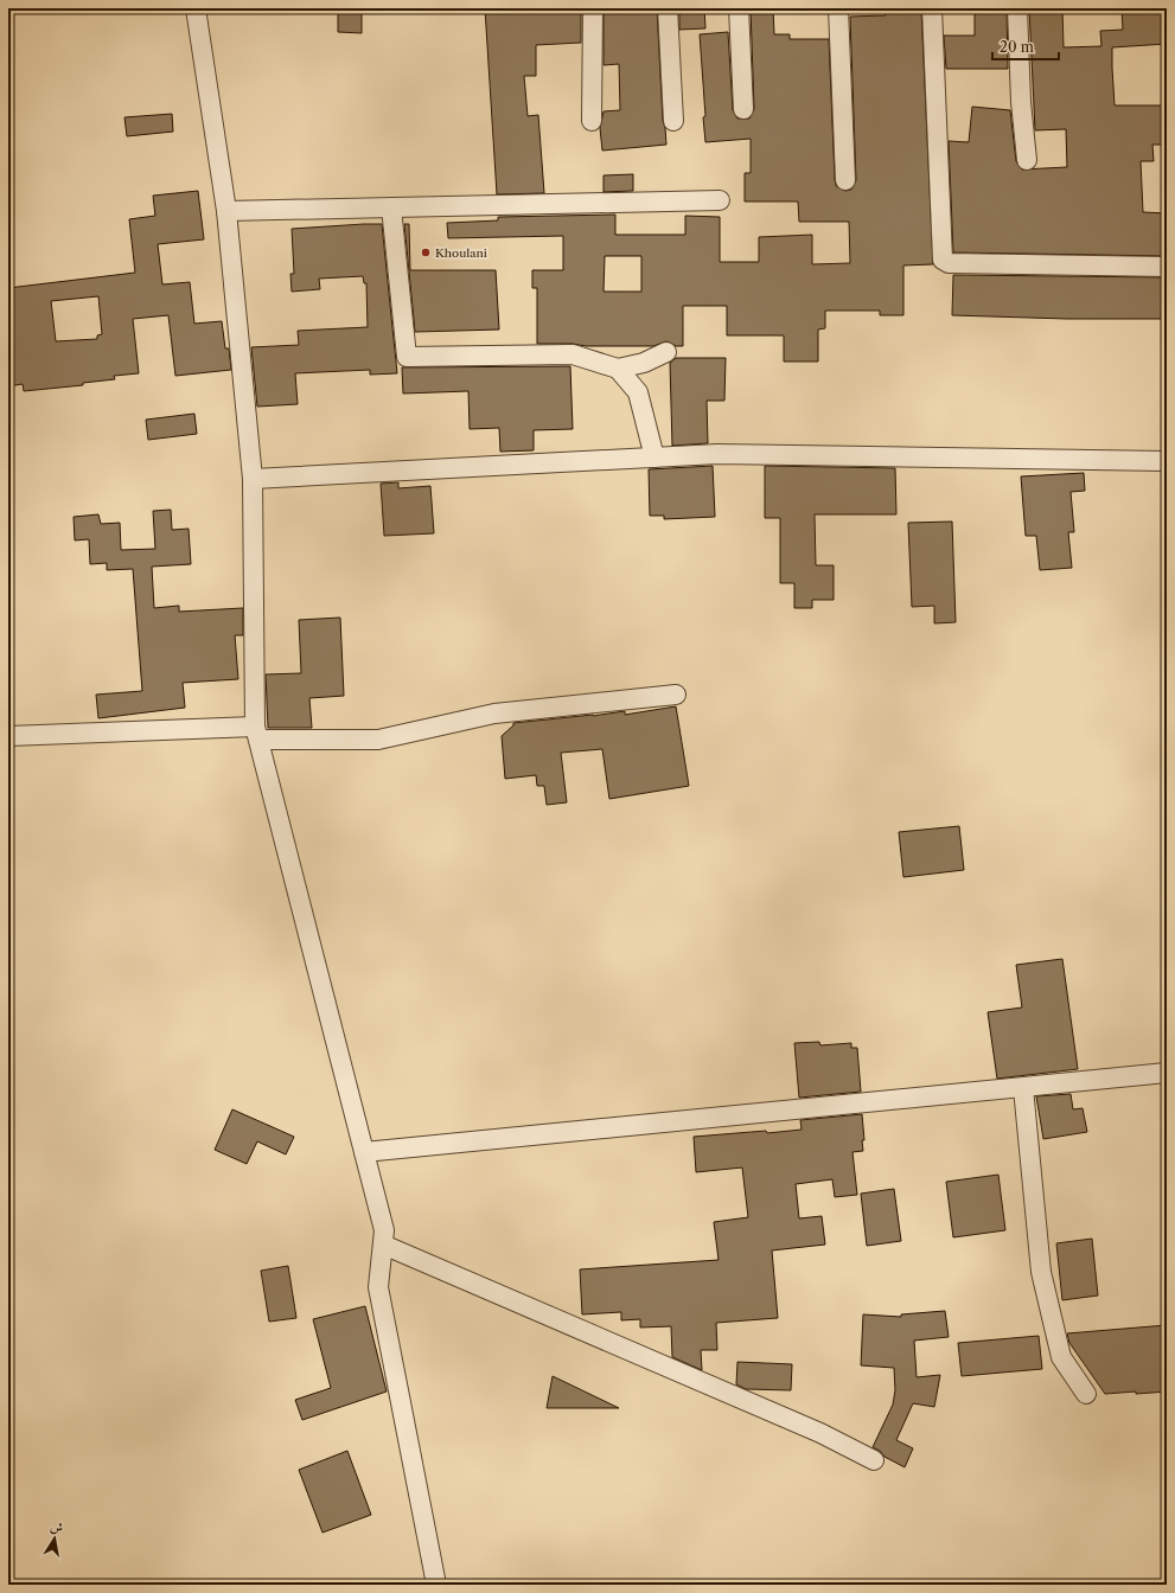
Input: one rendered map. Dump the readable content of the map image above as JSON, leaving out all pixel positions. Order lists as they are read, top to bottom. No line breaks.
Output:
{"places":["Khoulani"],"scale_bar":"20 m","north":"top"}
